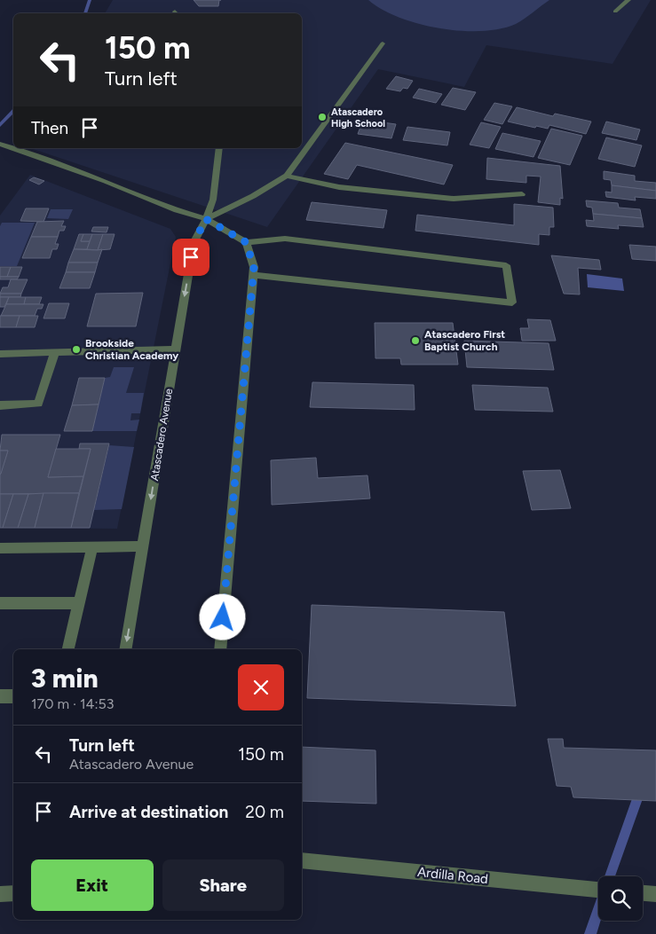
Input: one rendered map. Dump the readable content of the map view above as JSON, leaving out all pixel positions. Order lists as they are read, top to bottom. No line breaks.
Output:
{"streets":{"street":["Atascadero Avenue","Ardilla Road"]},"places":["Atascadero High School","Atascadero First Baptist Church","Brookside Christian Academy"],"page":{"turn":["150 m","Turn left"],"then":"Then","heading":["3 min","170 m · 14:53"],"list":[{"name":"Turn left","note":"Atascadero Avenue","value":"150 m"},{"name":"Arrive at destination","value":"20 m"}],"buttons":["Exit","Share"]}}
